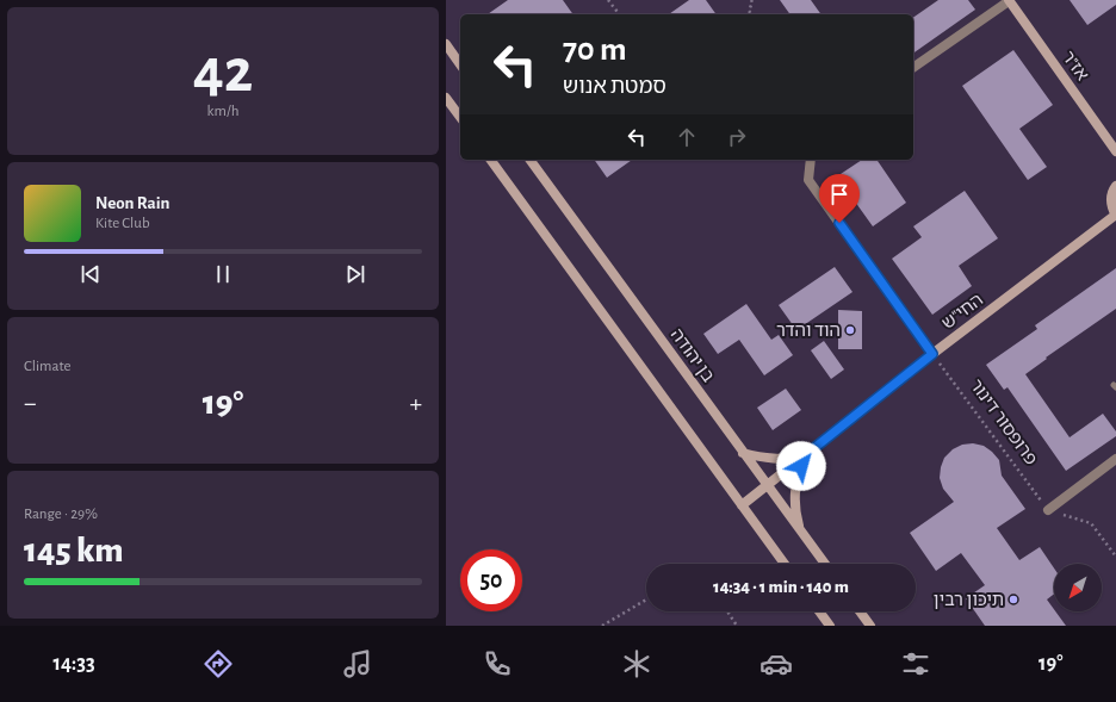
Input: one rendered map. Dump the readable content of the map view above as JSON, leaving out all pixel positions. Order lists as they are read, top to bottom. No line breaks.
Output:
{"streets":{"main road":["אז\"ר","החי\"ש","בן יהודה"],"path":["פרופסור דינור"]},"crossings":[["החי\"ש","בן יהודה"],["החי\"ש","פרופסור דינור"]],"places":["הוד והדר","תיכון רבין"],"north":"bottom left","page":{"tile":[["42","km/h"],"Climate",["Range · 29%","145 km"]],"turn":["70 m","סמטת אנוש"],"song":["Neon Rain","Kite Club"],"heat":["−","19°","+"],"limit":"50","trip":"14:34 · 1 min · 140 m","tabs":["14:33","19°"]}}
